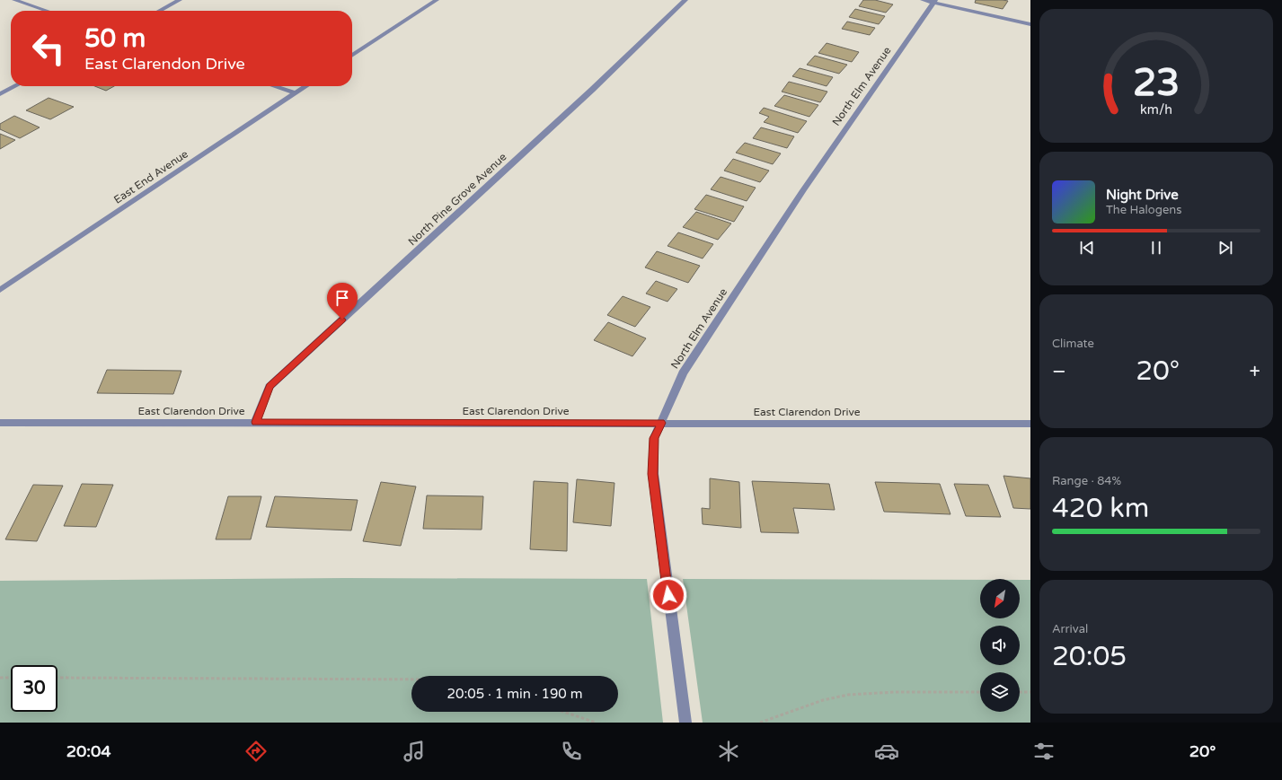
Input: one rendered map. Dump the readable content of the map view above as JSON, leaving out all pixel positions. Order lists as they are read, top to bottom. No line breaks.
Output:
{"streets":{"street":["North Elm Avenue","East End Avenue","North Pine Grove Avenue","East Clarendon Drive"]},"crossings":[["North Elm Avenue","East Clarendon Drive"],["North Pine Grove Avenue","East Clarendon Drive"]],"north":"bottom left","page":{"turn":["50 m","East Clarendon Drive"],"song":["Night Drive","The Halogens"],"tile":["Climate",["Range · 84%","420 km"],["Arrival","20:05"]],"heat":["−","20°","+"],"limit":"30","trip":"20:05 · 1 min · 190 m","tabs":["20:04","20°"],"gauge":["23","km/h"]}}
